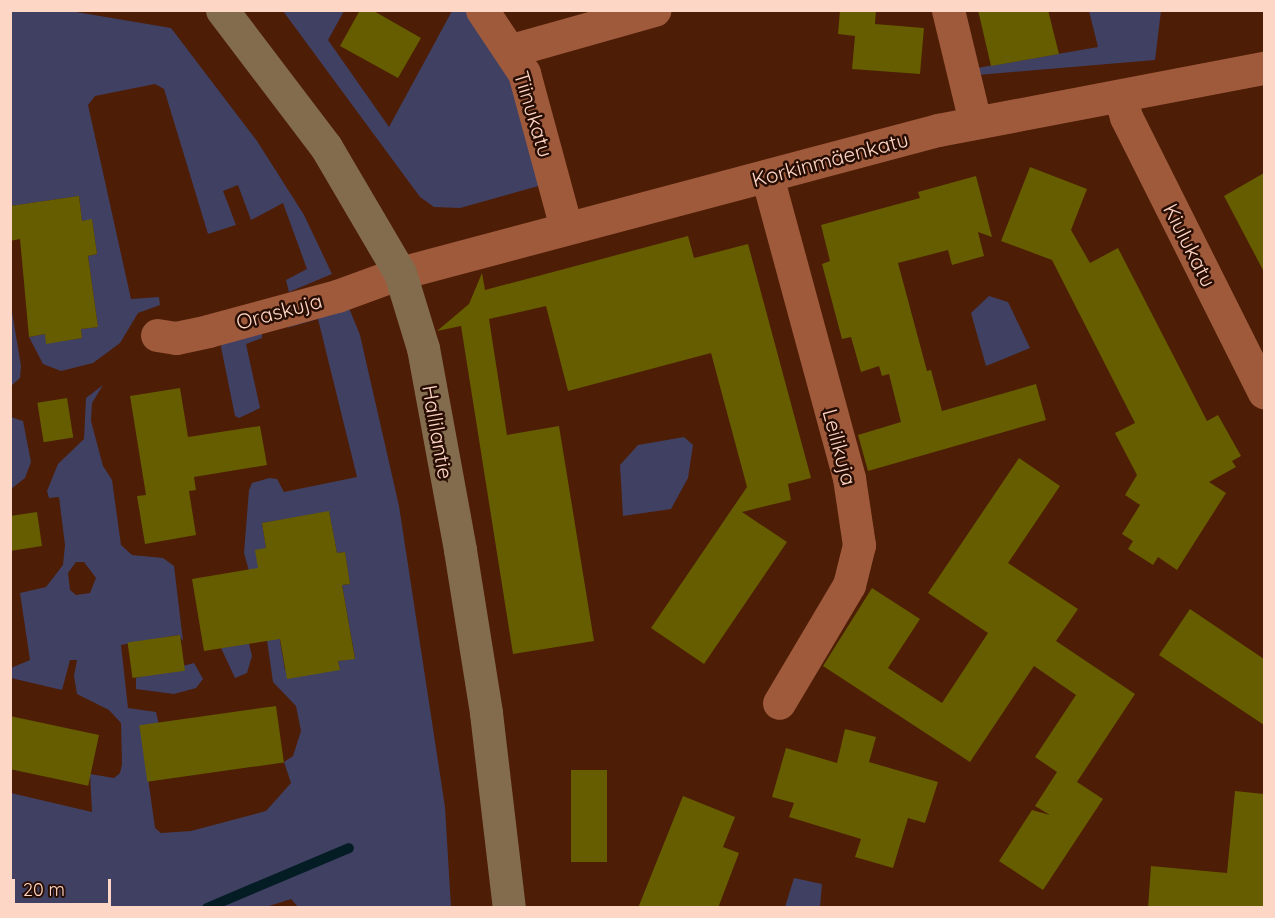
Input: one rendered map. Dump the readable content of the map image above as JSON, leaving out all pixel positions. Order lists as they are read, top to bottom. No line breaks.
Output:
{"streets":{"main road":["Hallilantie"],"street":["Tiinukatu","Korkinmäenkatu","Kiulukatu","Oraskuja","Leilikuja"]},"crossings":[["Tiinukatu","Korkinmäenkatu"],["Korkinmäenkatu","Kiulukatu"],["Korkinmäenkatu","Oraskuja"],["Korkinmäenkatu","Hallilantie"],["Korkinmäenkatu","Leilikuja"],["Oraskuja","Hallilantie"]],"scale_bar":"20 m"}
